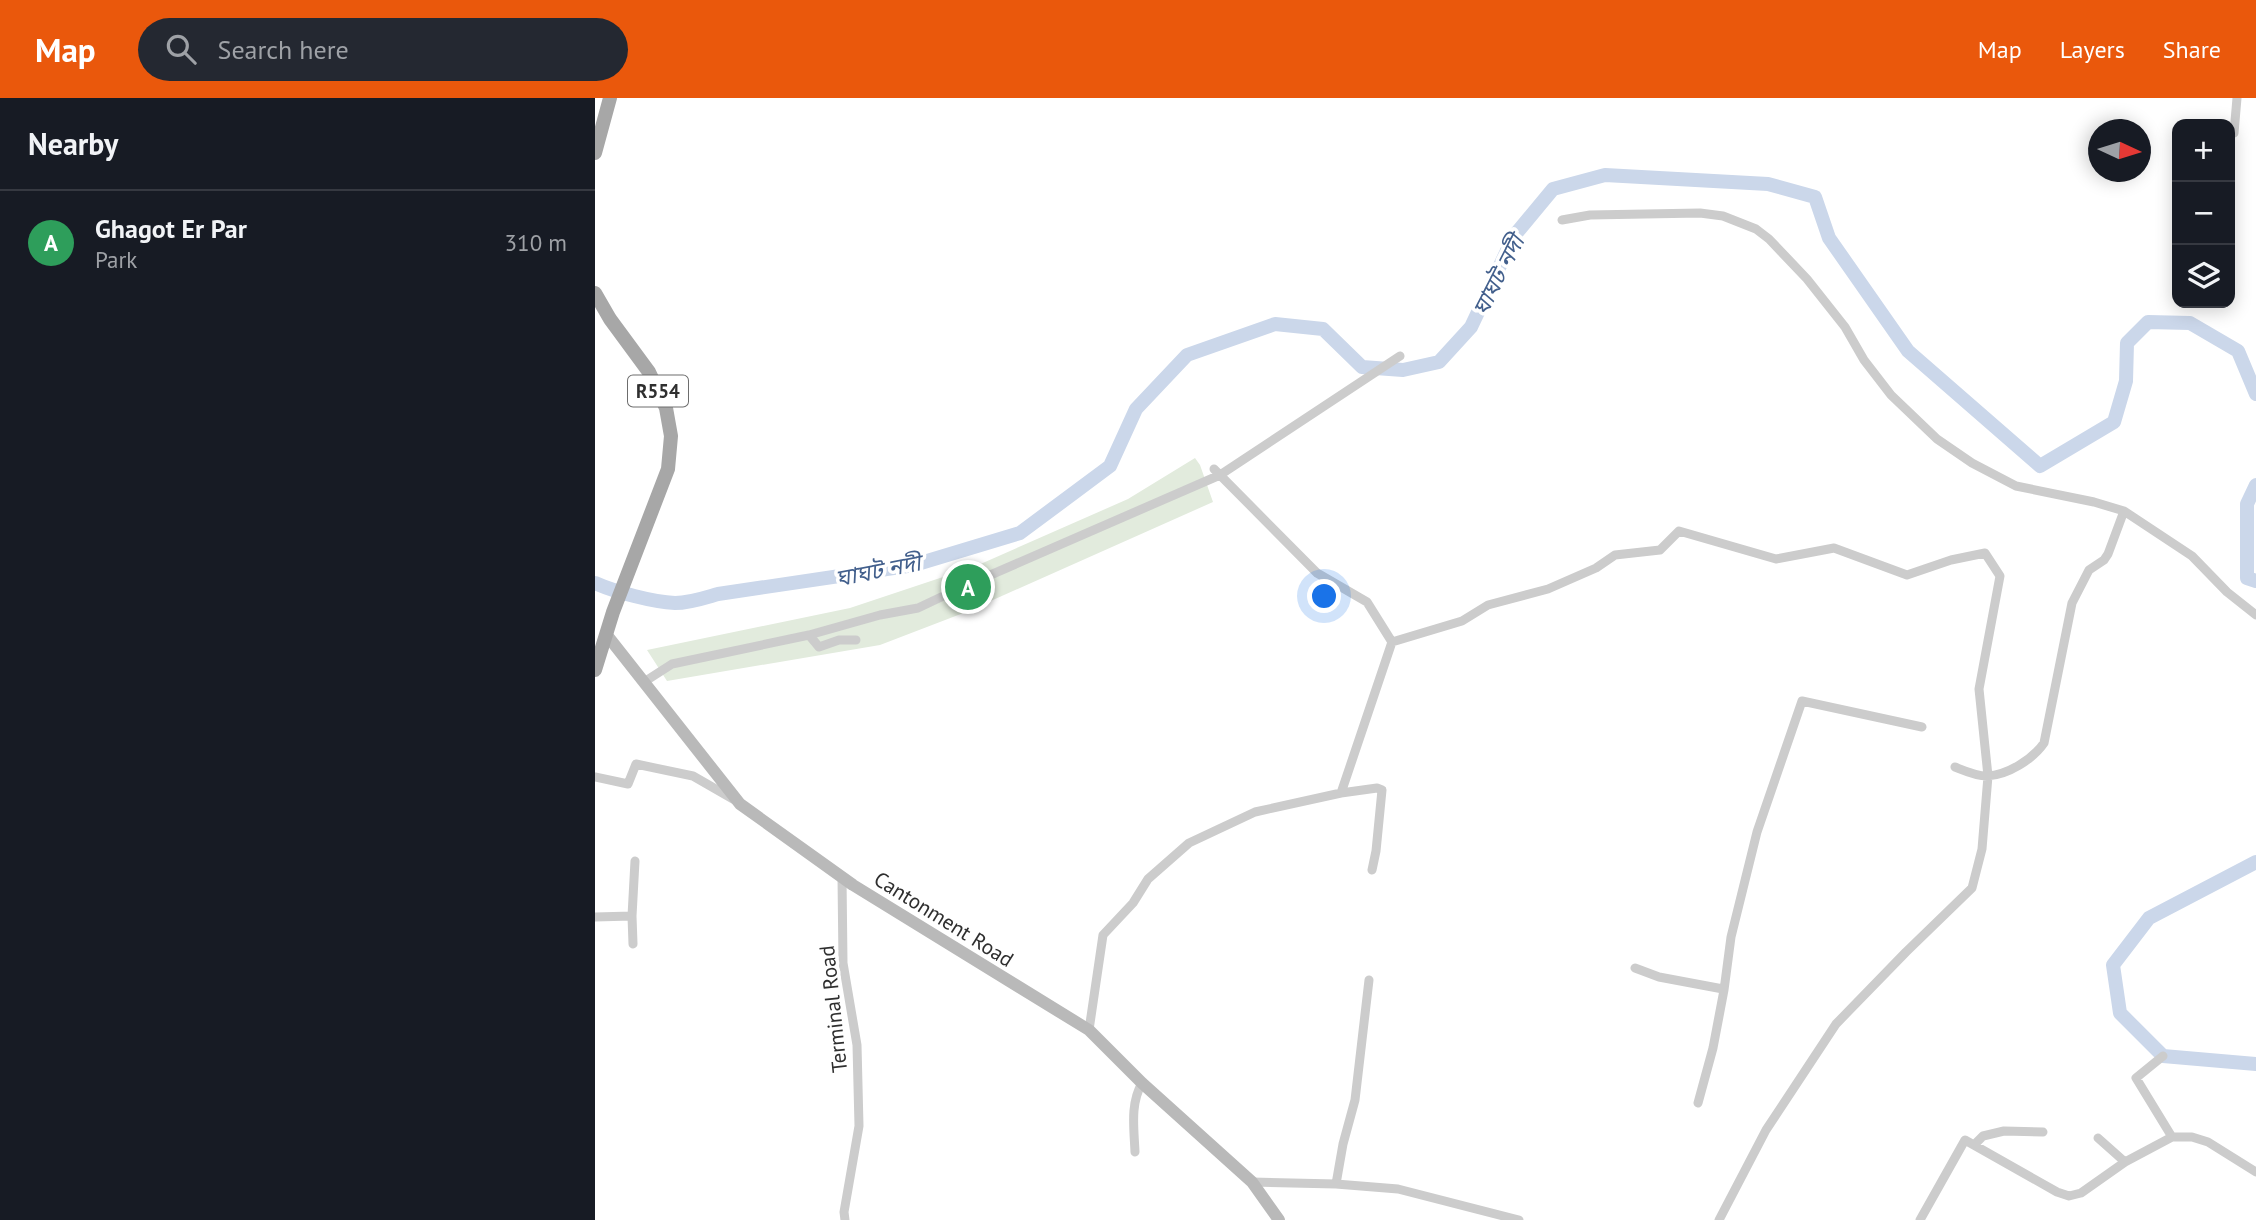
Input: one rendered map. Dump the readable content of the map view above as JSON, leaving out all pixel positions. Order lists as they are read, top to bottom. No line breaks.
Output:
{"streets":{"main road":["R554"],"street":["Cantonment Road","Terminal Road"]},"crossings":[["R554","Cantonment Road"],["Cantonment Road","Terminal Road"]],"water":["ঘাঘট নদী"],"north":"right","page":{"header":"Map","search":"Search here","nav":["Map","Layers","Share"],"heading":"Nearby","map_buttons":["+","−"],"list":[{"mark":"A","name":"Ghagot Er Par","note":"Park","value":"310 m"}],"pins":"A"}}
